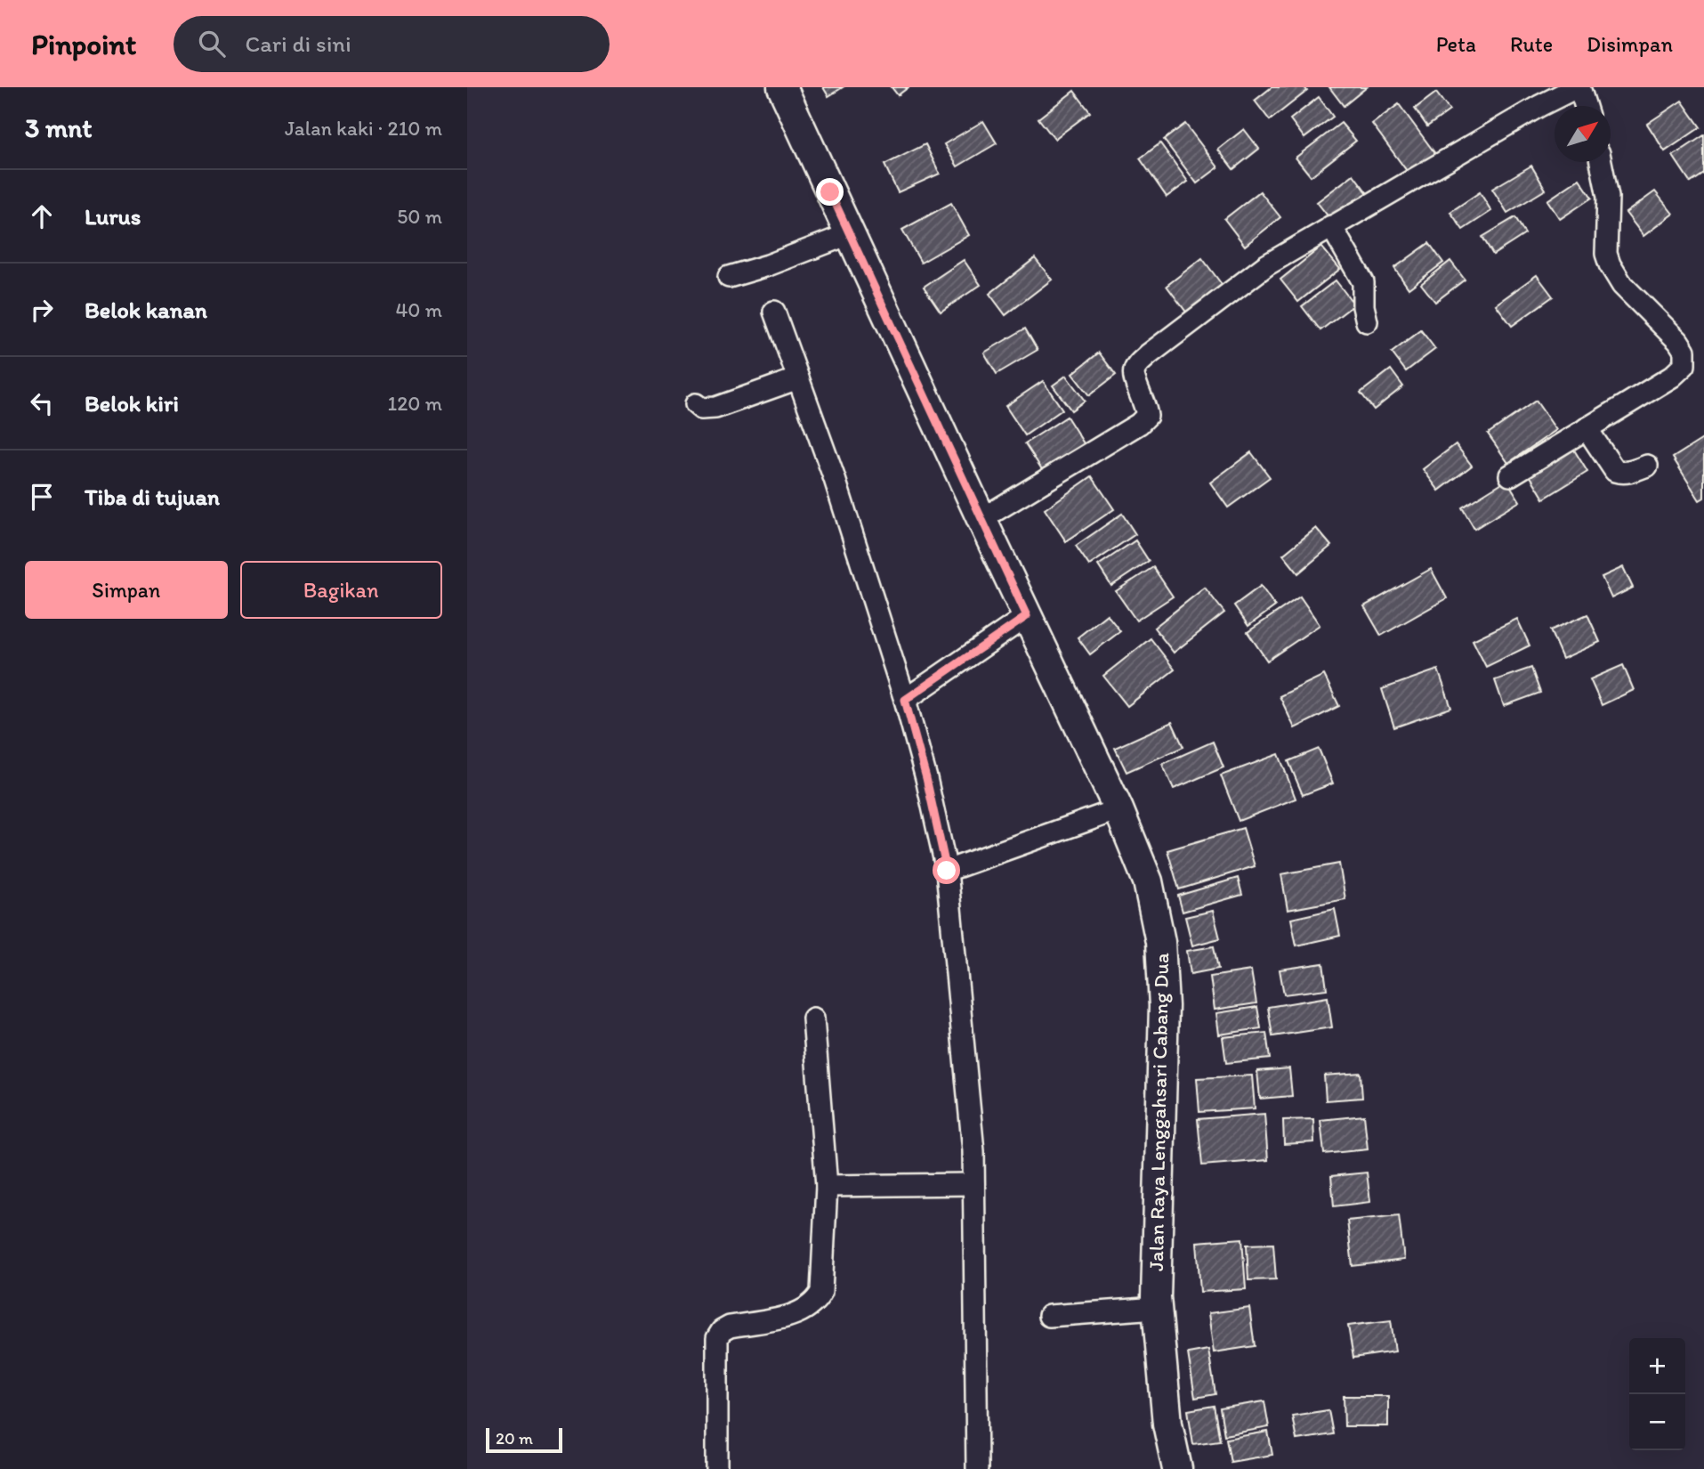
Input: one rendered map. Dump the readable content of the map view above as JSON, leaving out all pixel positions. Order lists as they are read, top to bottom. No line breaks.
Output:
{"streets":{"street":["Jalan Raya Lenggahsari Cabang Dua"]},"scale_bar":"20 m","north":"top right","page":{"header":"Pinpoint","search":"Cari di sini","nav":["Peta","Rute","Disimpan"],"heading":["3 mnt","Jalan kaki · 210 m"],"list":[["Lurus","50 m"],["Belok kanan","40 m"],["Belok kiri","120 m"],"Tiba di tujuan"],"buttons":["Simpan","Bagikan"],"map_buttons":["+","−"],"scale":"20 m"}}
